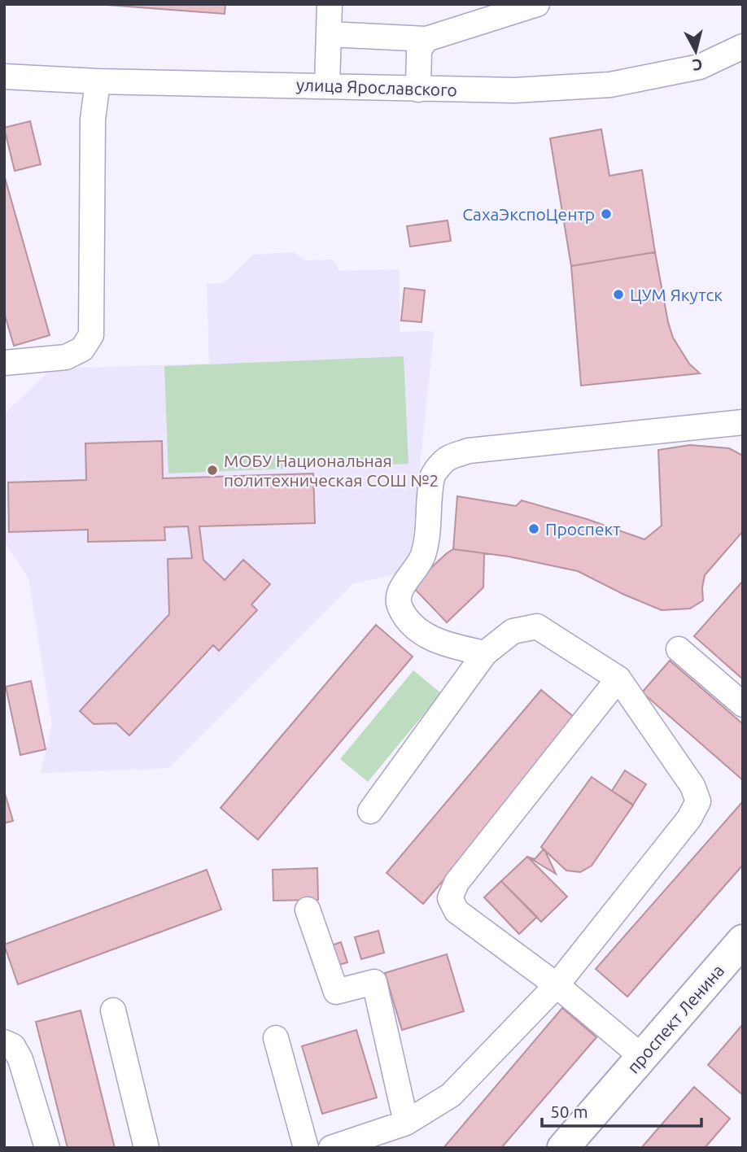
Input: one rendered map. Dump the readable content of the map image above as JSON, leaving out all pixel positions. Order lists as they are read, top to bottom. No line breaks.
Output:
{"streets":{"main road":["проспект Ленина"],"street":["улица Ярославского"]},"places":["СахаЭкспоЦентр","ЦУМ Якутск","МОБУ Национальная политехническая СОШ №2","Проспект"],"scale_bar":"50 m","north":"bottom"}
